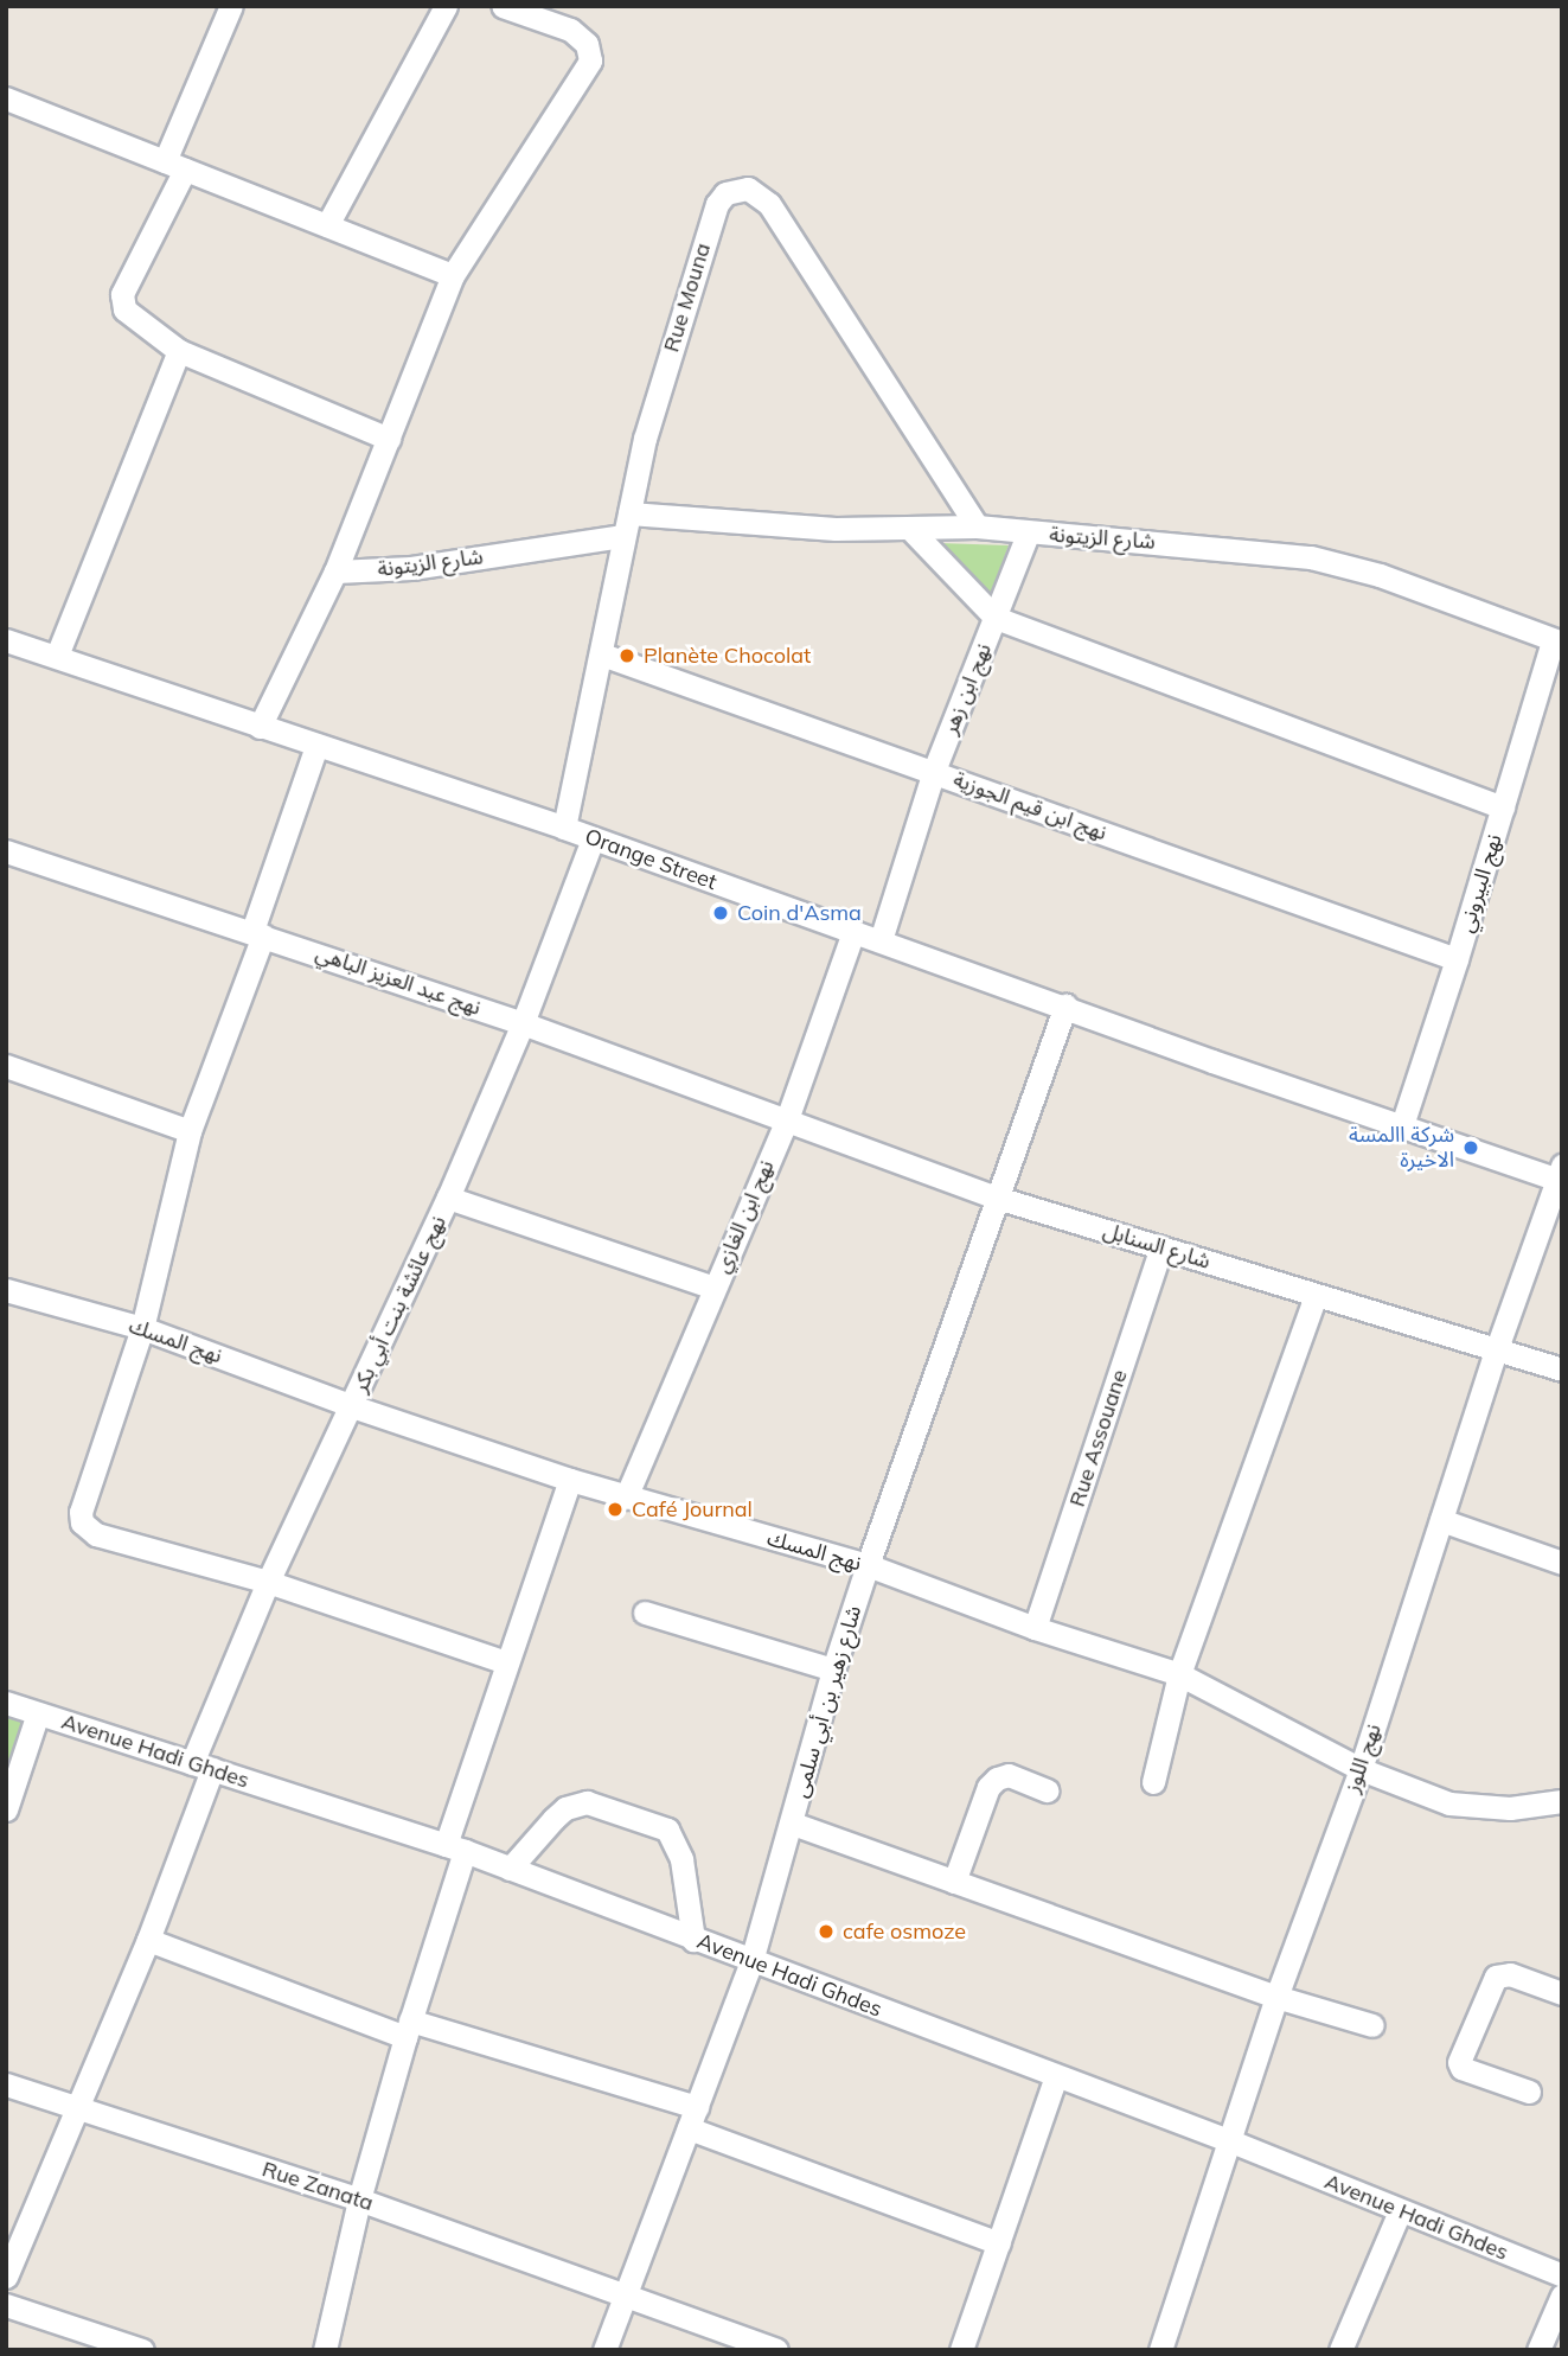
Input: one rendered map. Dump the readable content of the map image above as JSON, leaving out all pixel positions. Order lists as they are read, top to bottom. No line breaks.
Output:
{"streets":{"street":["Rue Mouna","شارع الزيتونة","نهج ابن زهر","نهج ابن قيم الجوزية","Orange Street","نهج البيروني","نهج عبد العزيز الباهي","نهج ابن الغازي","شارع السنابل","نهج عائشة بنت أبي بكر","نهج المسك","Rue Assouane","شارع زهير بن أبي سلمى","Avenue Hadi Ghdes","نهج اللوز","Rue Zanata"]},"crossings":[["Rue Mouna","شارع الزيتونة"],["Rue Mouna","نهج ابن قيم الجوزية"],["Rue Mouna","Orange Street"],["شارع الزيتونة","نهج ابن زهر"],["شارع الزيتونة","نهج البيروني"],["نهج ابن زهر","نهج ابن قيم الجوزية"],["نهج ابن زهر","Orange Street"],["نهج ابن قيم الجوزية","نهج البيروني"],["Orange Street","نهج البيروني"],["Orange Street","نهج ابن الغازي"],["Orange Street","نهج عائشة بنت أبي بكر"],["Orange Street","شارع زهير بن أبي سلمى"],["Orange Street","نهج اللوز"],["نهج عبد العزيز الباهي","نهج ابن الغازي"],["نهج عبد العزيز الباهي","شارع السنابل"],["نهج عبد العزيز الباهي","نهج عائشة بنت أبي بكر"],["نهج ابن الغازي","شارع السنابل"],["نهج ابن الغازي","نهج المسك"],["شارع السنابل","Rue Assouane"],["شارع السنابل","شارع زهير بن أبي سلمى"],["شارع السنابل","نهج اللوز"],["نهج عائشة بنت أبي بكر","نهج المسك"],["نهج عائشة بنت أبي بكر","Avenue Hadi Ghdes"],["نهج عائشة بنت أبي بكر","Rue Zanata"],["نهج المسك","Rue Assouane"],["نهج المسك","شارع زهير بن أبي سلمى"],["نهج المسك","نهج اللوز"],["شارع زهير بن أبي سلمى","Avenue Hadi Ghdes"],["شارع زهير بن أبي سلمى","Rue Zanata"],["Avenue Hadi Ghdes","نهج اللوز"]],"places":["Planète Chocolat","Coin d'Asma","شركة االمسة الاخيرة","Café Journal","cafe osmoze"]}
